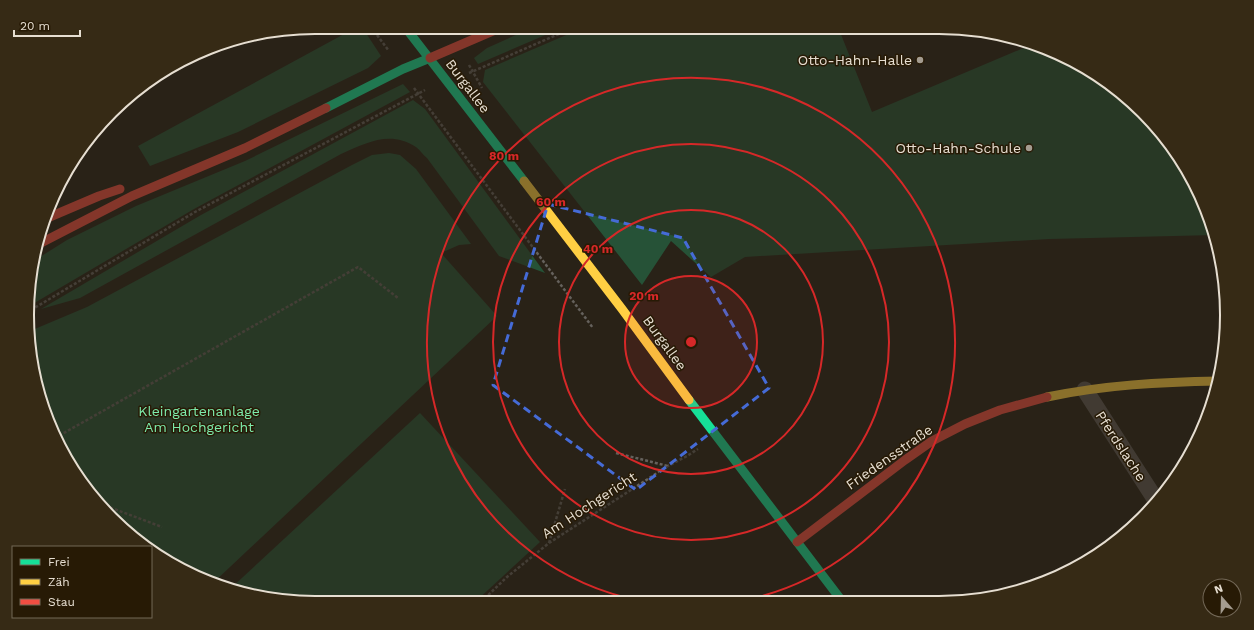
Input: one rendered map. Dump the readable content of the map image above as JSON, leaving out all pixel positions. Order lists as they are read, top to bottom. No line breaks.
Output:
{"streets":{"main road":["Burgallee","Friedensstraße"],"street":["Pferdslache"],"path":["Am Hochgericht"]},"crossings":[["Burgallee","Friedensstraße"],["Burgallee","Am Hochgericht"],["Pferdslache","Friedensstraße"]],"parks":["Kleingartenanlage Am Hochgericht"],"places":["Otto-Hahn-Halle","Otto-Hahn-Schule"],"legend":["Frei","Zäh","Stau"],"scale_bar":"20 m","north":"top","rings":["80 m","60 m","40 m","20 m"]}
